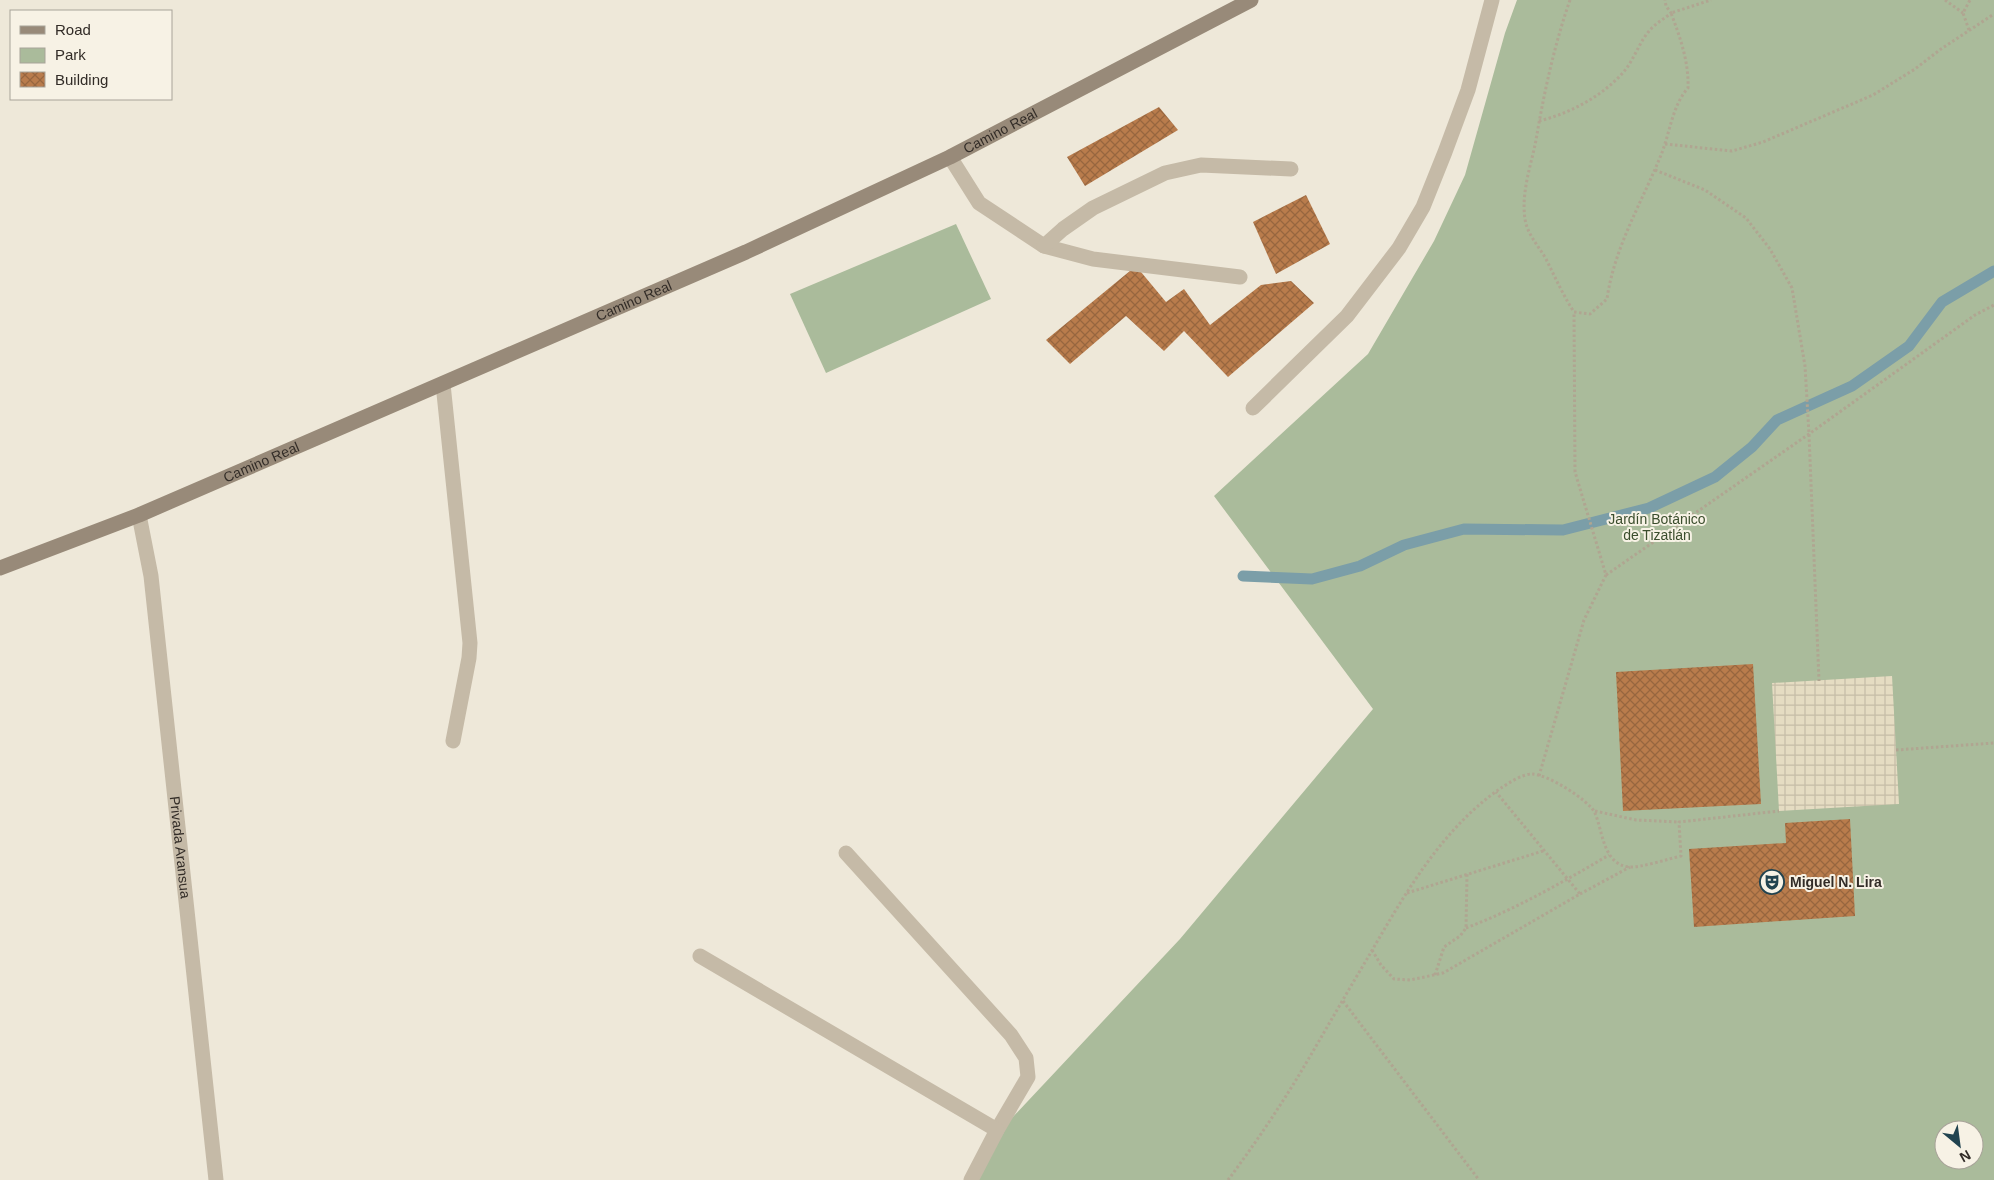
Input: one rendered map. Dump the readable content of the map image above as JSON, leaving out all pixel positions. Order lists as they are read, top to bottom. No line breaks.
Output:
{"streets":{"main road":["Camino Real"],"street":["Privada Aransua"]},"crossings":[["Camino Real","Privada Aransua"]],"parks":["Jardín Botánico de Tizatlán"],"places":{"theatre":["Miguel N. Lira"]},"legend":["Road","Park","Building"],"north":"bottom right"}
